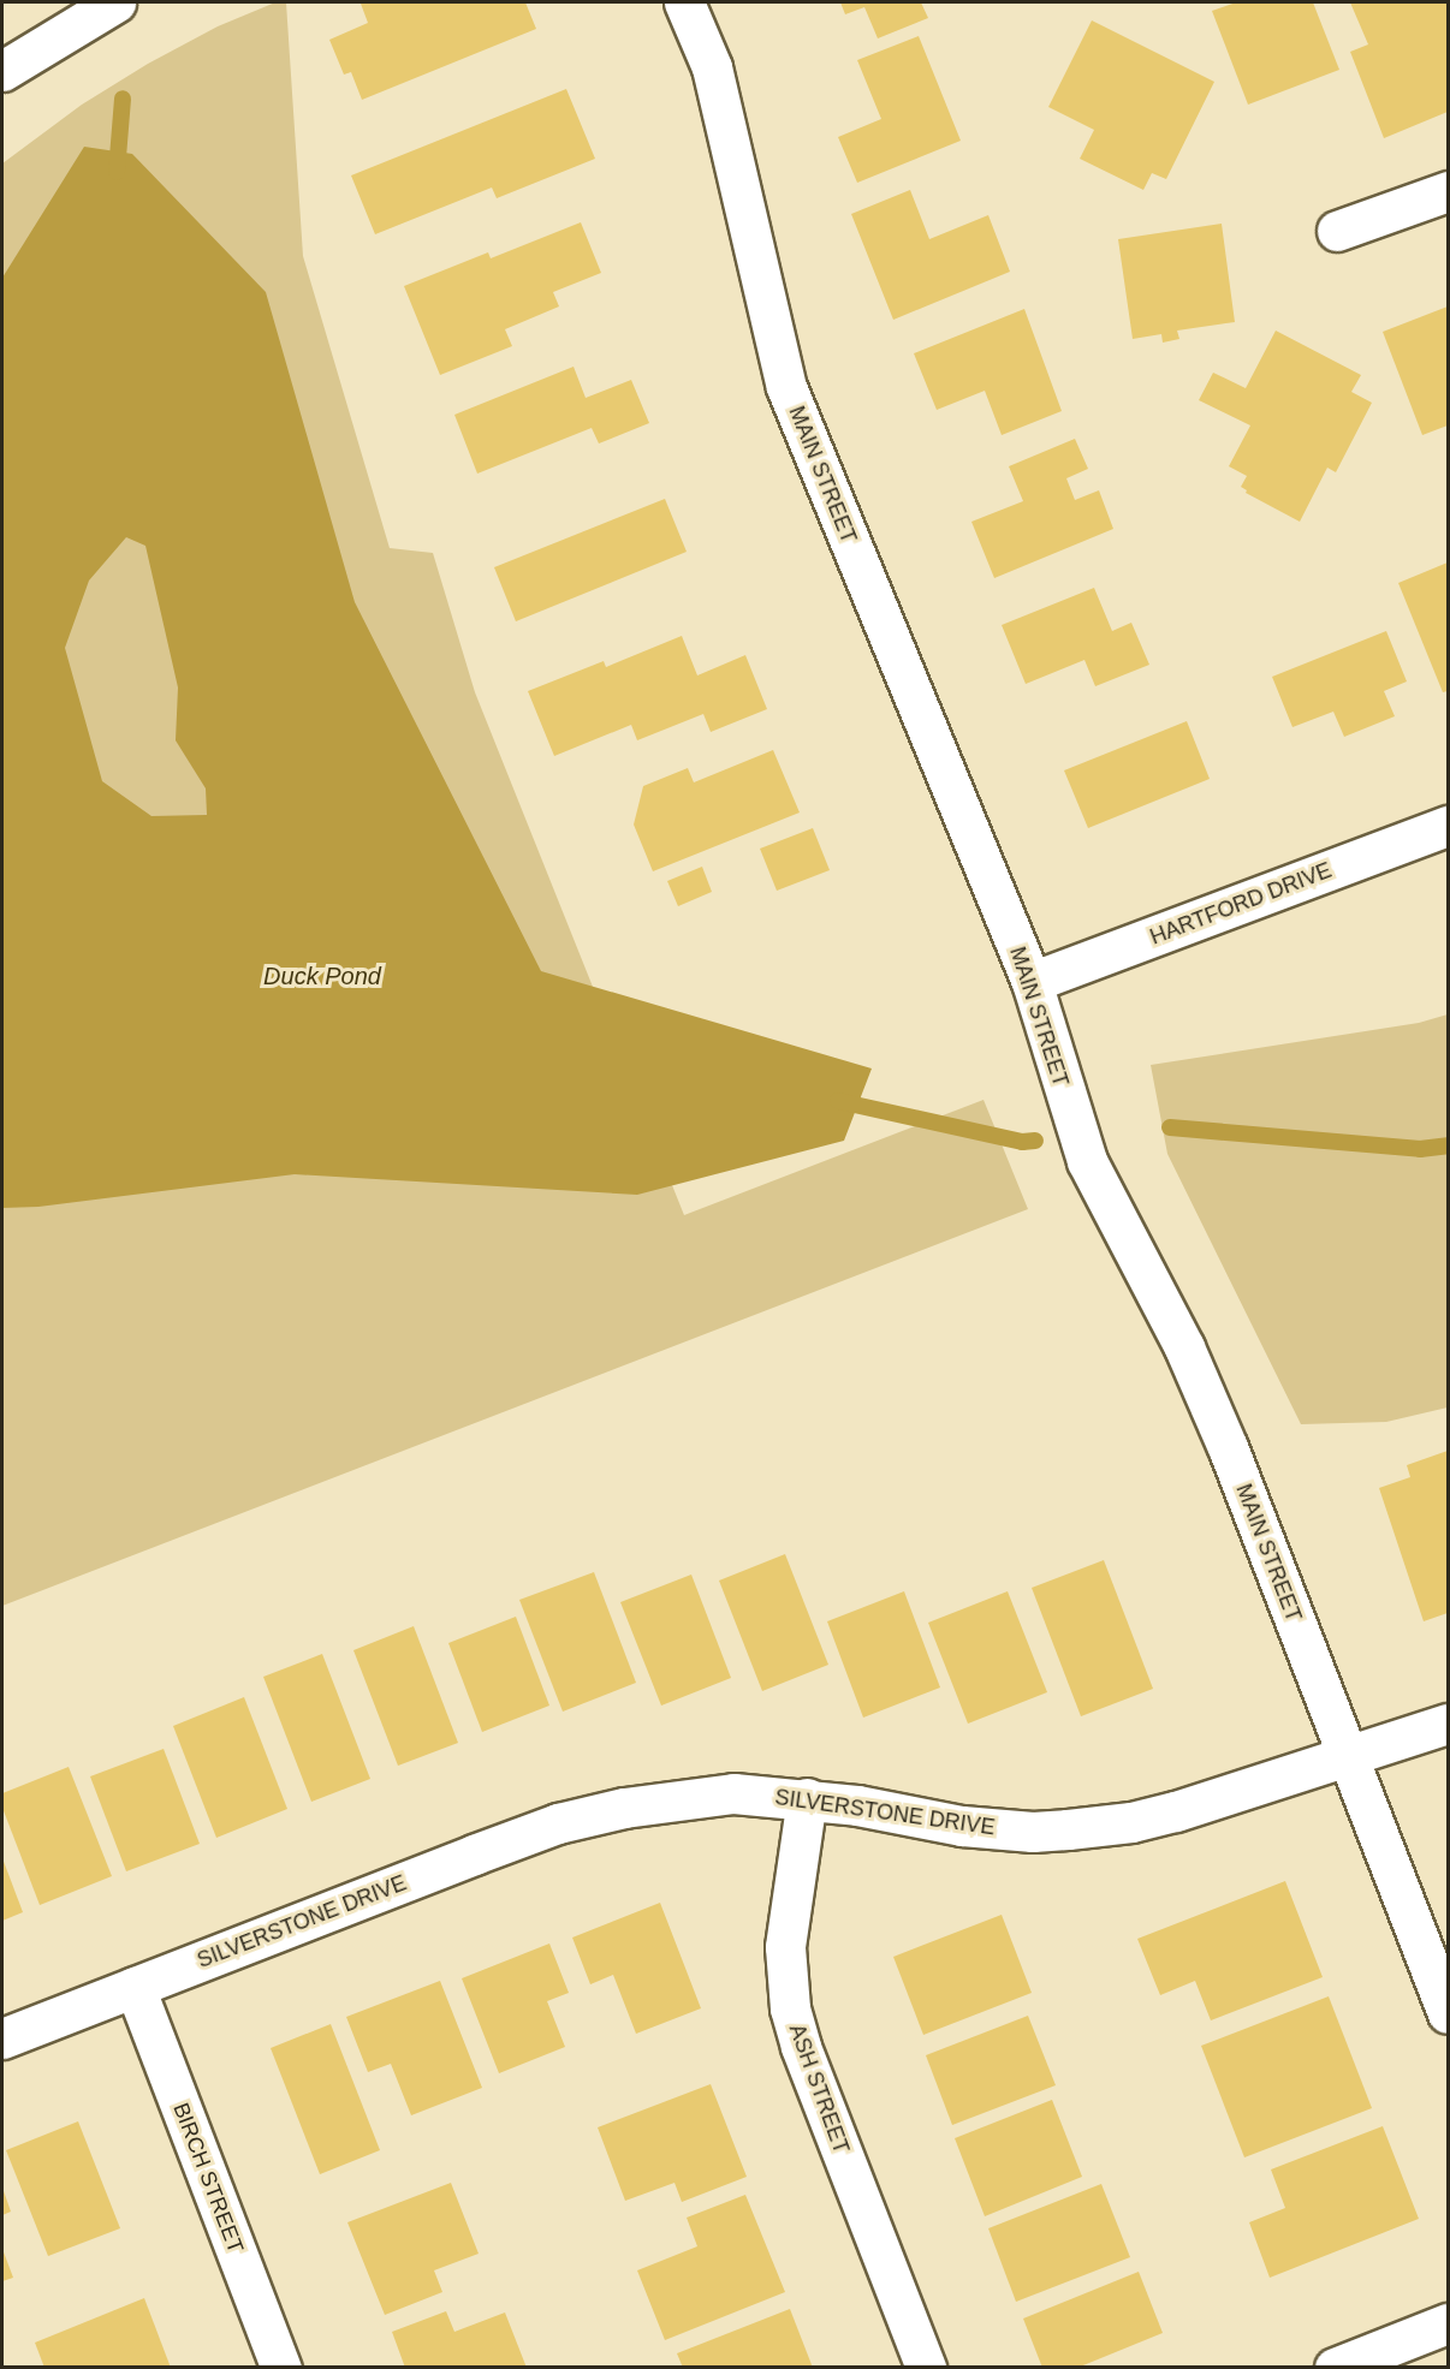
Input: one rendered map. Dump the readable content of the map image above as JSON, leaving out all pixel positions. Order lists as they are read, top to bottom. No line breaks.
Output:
{"streets":{"street":["MAIN STREET","HARTFORD DRIVE","SILVERSTONE DRIVE","ASH STREET","BIRCH STREET"]},"crossings":[["MAIN STREET","HARTFORD DRIVE"],["MAIN STREET","SILVERSTONE DRIVE"],["SILVERSTONE DRIVE","ASH STREET"],["SILVERSTONE DRIVE","BIRCH STREET"]],"water":["Duck Pond"]}
